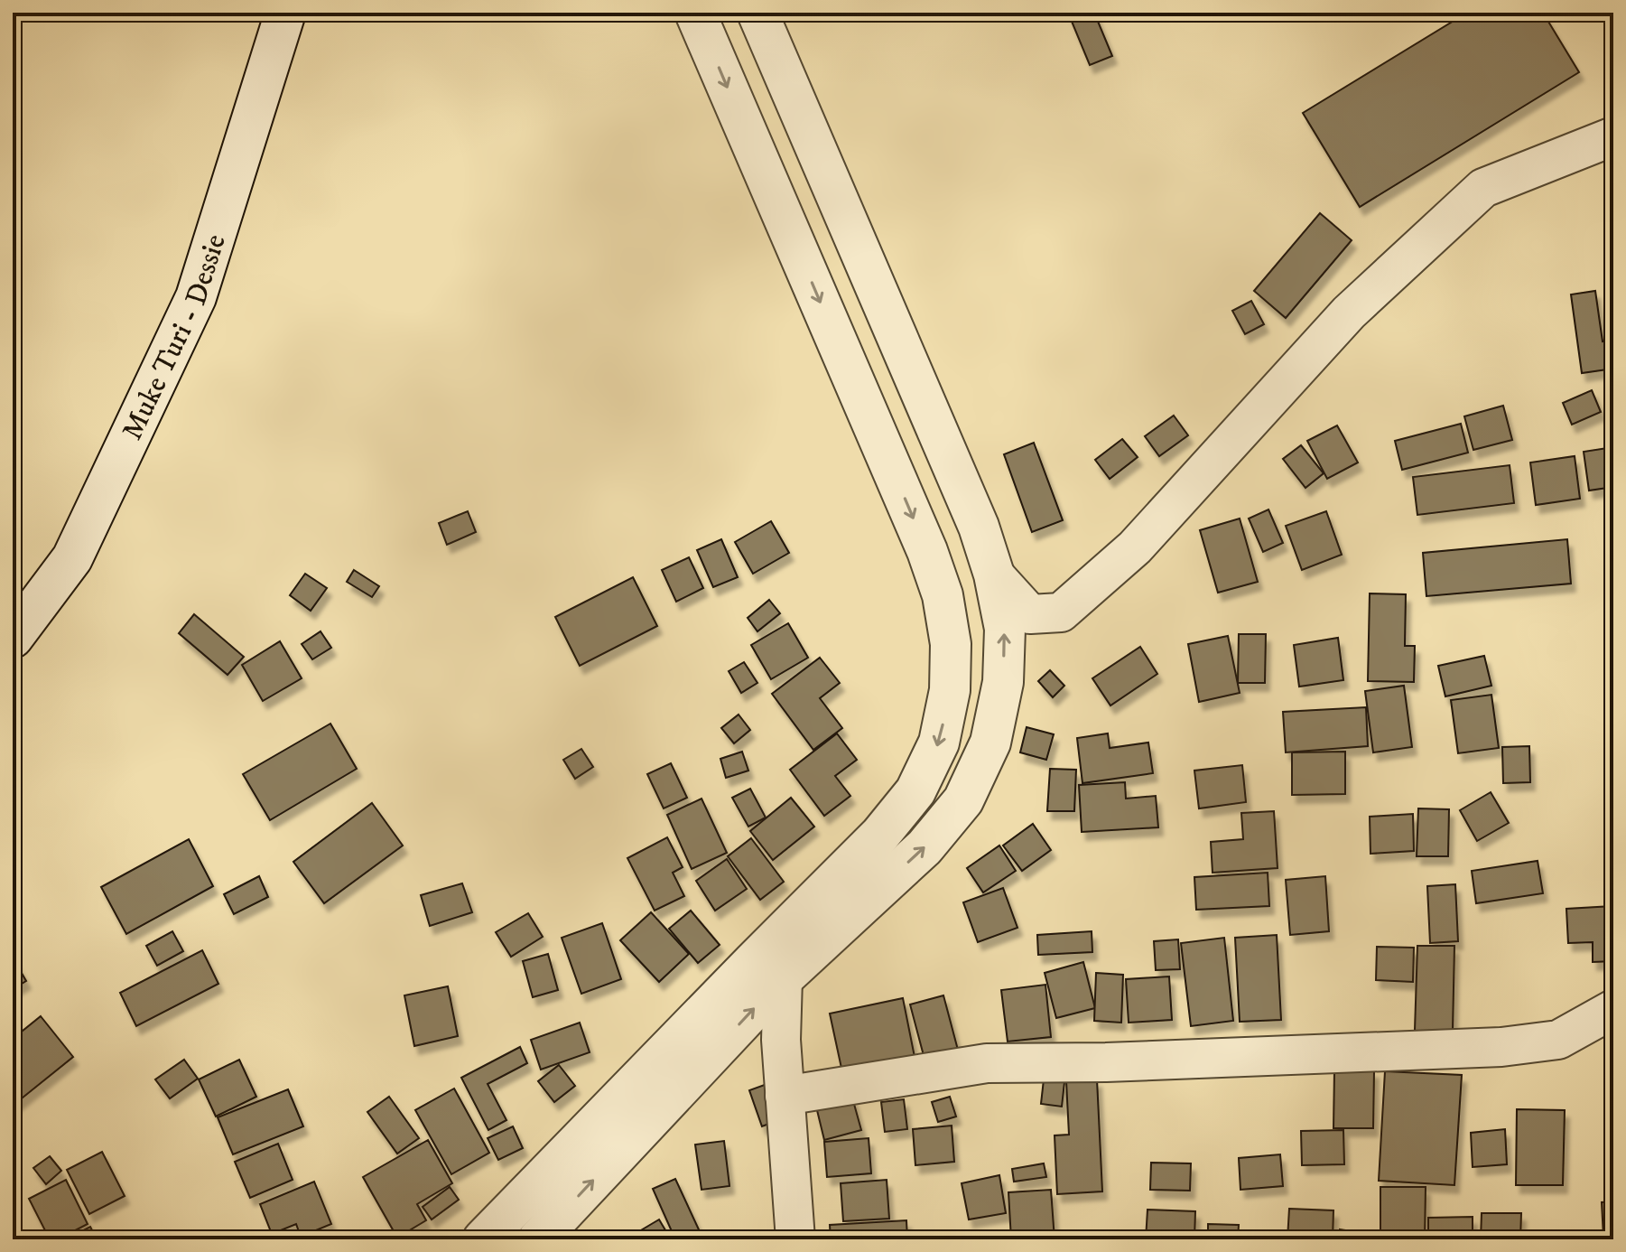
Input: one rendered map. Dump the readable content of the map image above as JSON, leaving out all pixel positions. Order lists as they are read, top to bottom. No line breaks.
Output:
{"streets":{"street":["Muke Turi - Dessie"]}}
